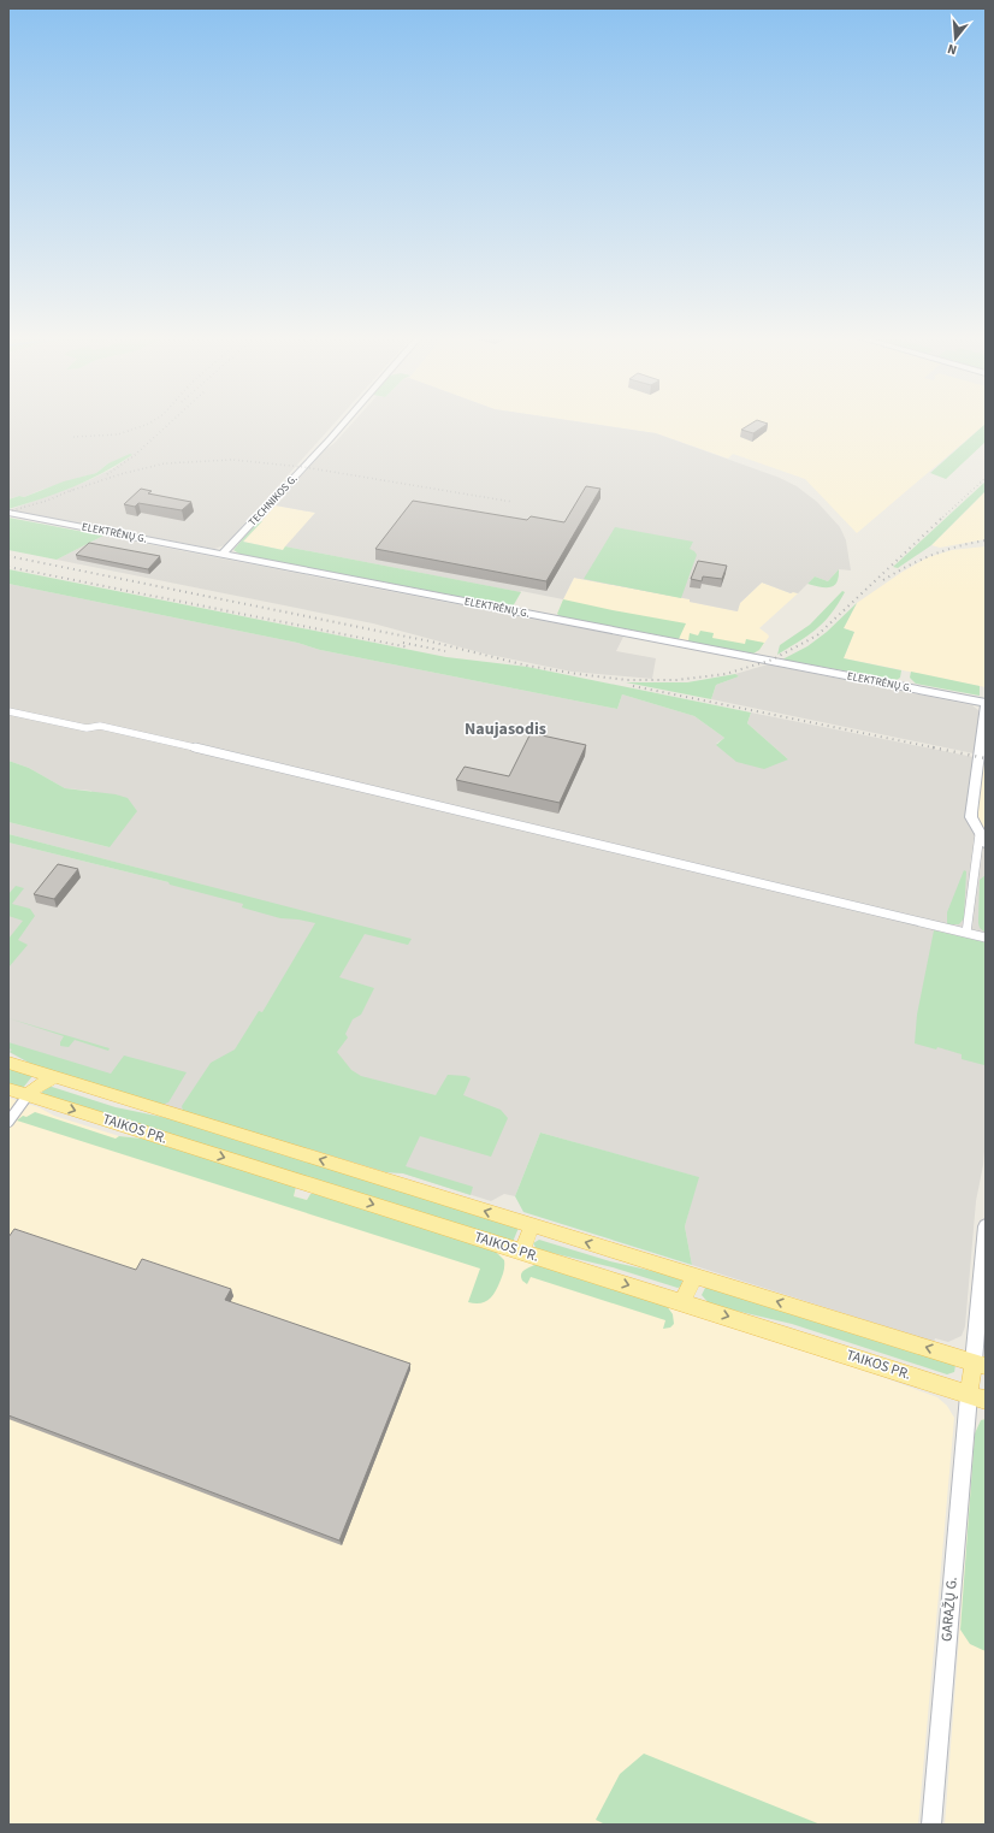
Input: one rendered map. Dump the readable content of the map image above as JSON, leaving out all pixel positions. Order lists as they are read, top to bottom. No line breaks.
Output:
{"streets":{"main road":["TAIKOS PR."],"street":["TECHNIKOS G.","ELEKTRĖNŲ G.","GARAŽŲ G."]},"crossings":[["TECHNIKOS G.","ELEKTRĖNŲ G."],["TAIKOS PR.","GARAŽŲ G."]],"districts":["Naujasodis"],"north":"bottom"}
